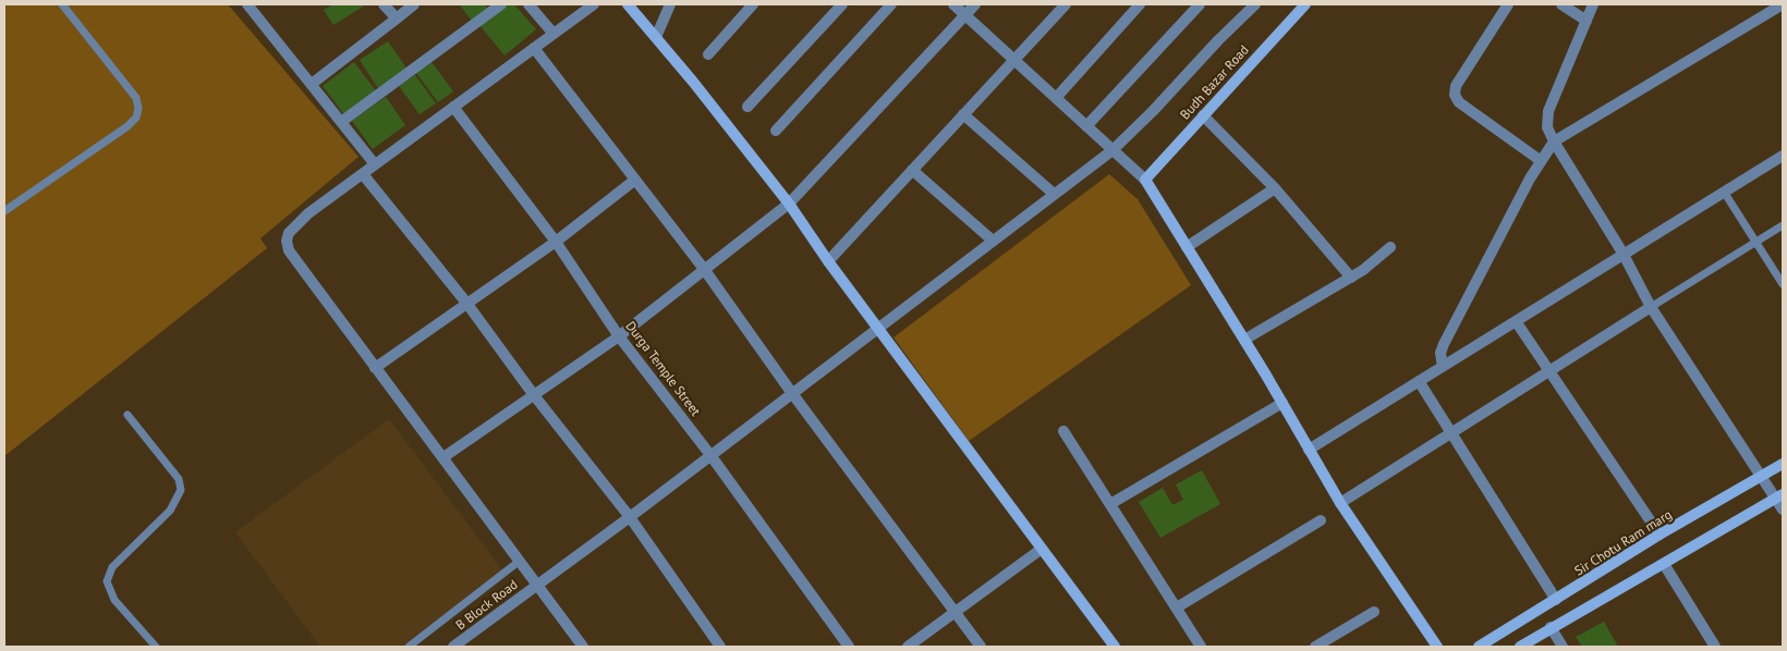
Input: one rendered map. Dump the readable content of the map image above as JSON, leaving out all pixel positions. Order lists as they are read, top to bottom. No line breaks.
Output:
{"streets":{"street":["Budh Bazar Road","Durga Temple Street","Sir Chotu Ram marg","B Block Road"]},"crossings":[["Durga Temple Street","B Block Road"]]}
